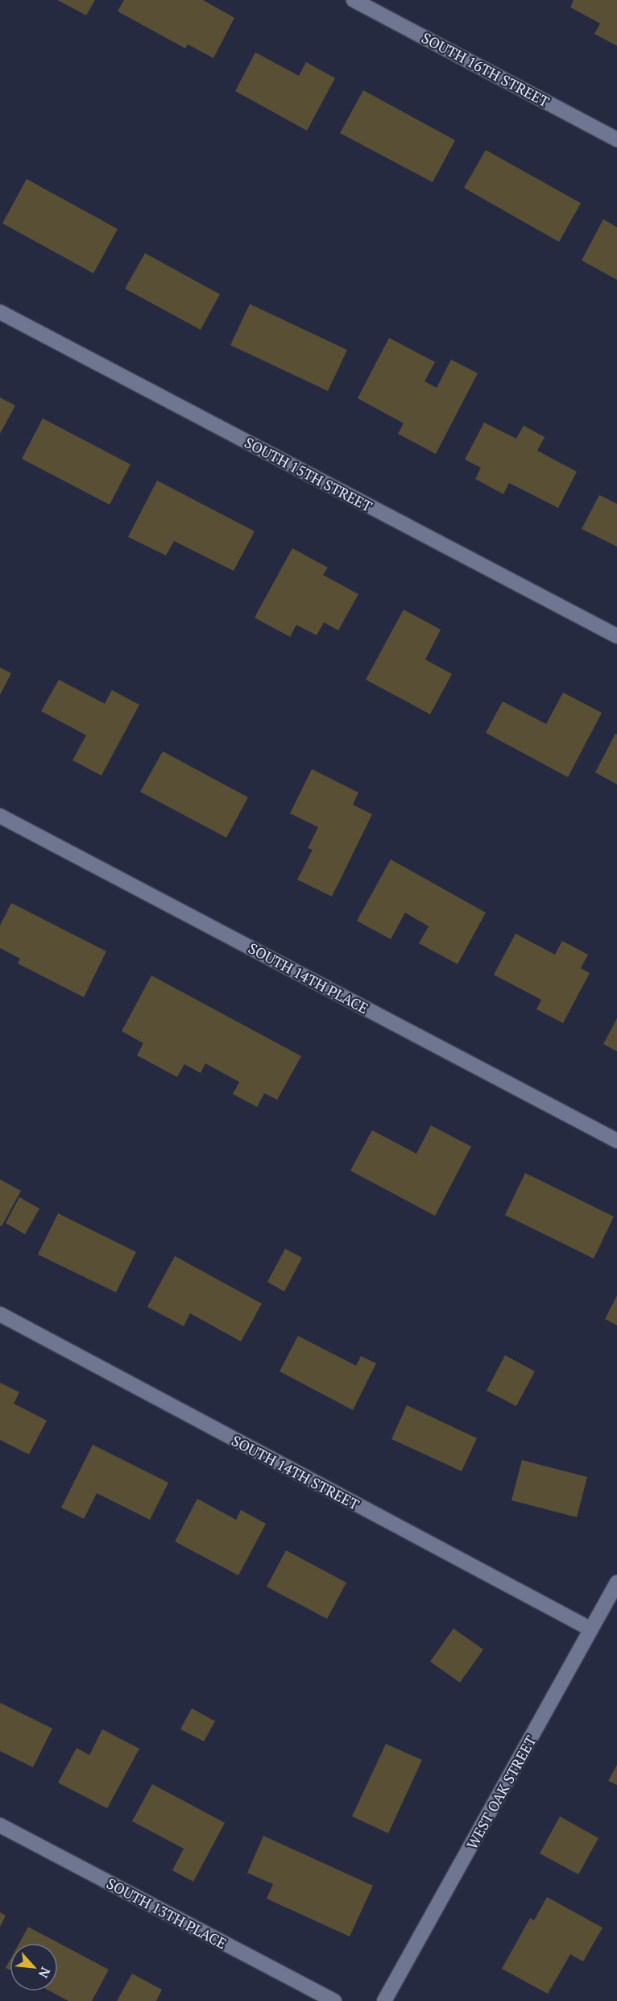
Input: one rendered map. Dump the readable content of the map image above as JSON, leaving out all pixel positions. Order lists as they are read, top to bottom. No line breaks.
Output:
{"streets":{"street":["SOUTH 16TH STREET","SOUTH 15TH STREET","SOUTH 14TH PLACE","SOUTH 14TH STREET","WEST OAK STREET","SOUTH 13TH PLACE"]},"crossings":[["SOUTH 14TH STREET","WEST OAK STREET"]],"north":"bottom right"}
